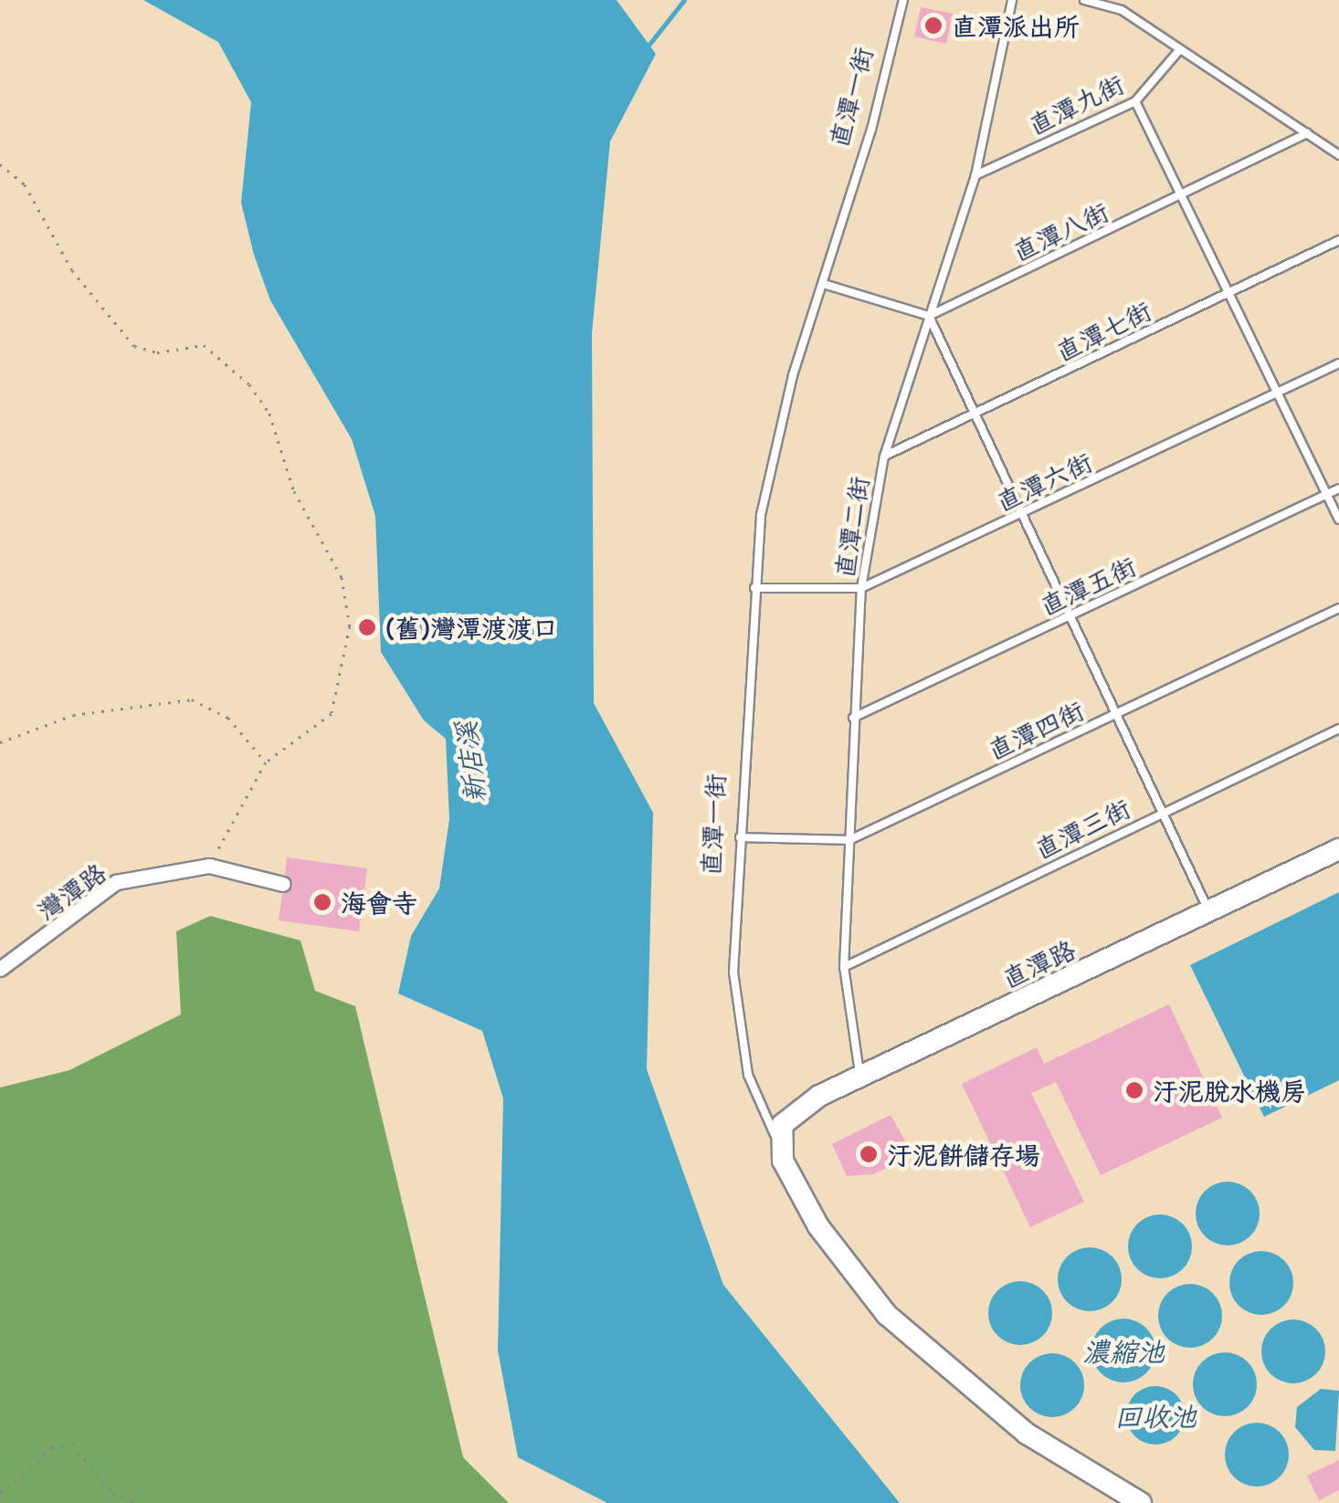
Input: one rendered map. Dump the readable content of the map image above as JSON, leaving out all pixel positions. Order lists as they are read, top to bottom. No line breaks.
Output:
{"streets":{"street":["直潭一街","灣潭路","直潭路"],"lane":["直潭九街","直潭八街","直潭七街","直潭六街","直潭二街","直潭五街","直潭四街","直潭三街"]},"crossings":[["直潭一街","直潭六街"],["直潭一街","直潭四街"],["直潭一街","直潭路"],["直潭九街","直潭二街"],["直潭八街","直潭二街"],["直潭七街","直潭二街"],["直潭六街","直潭二街"],["直潭二街","直潭五街"],["直潭二街","直潭四街"],["直潭二街","直潭三街"],["直潭二街","直潭路"]],"water":["新店溪","濃縮池","回收池"],"places":["直潭派出所","(舊)灣潭渡渡口","海會寺","汙泥脫水機房","汙泥餅儲存場"]}
